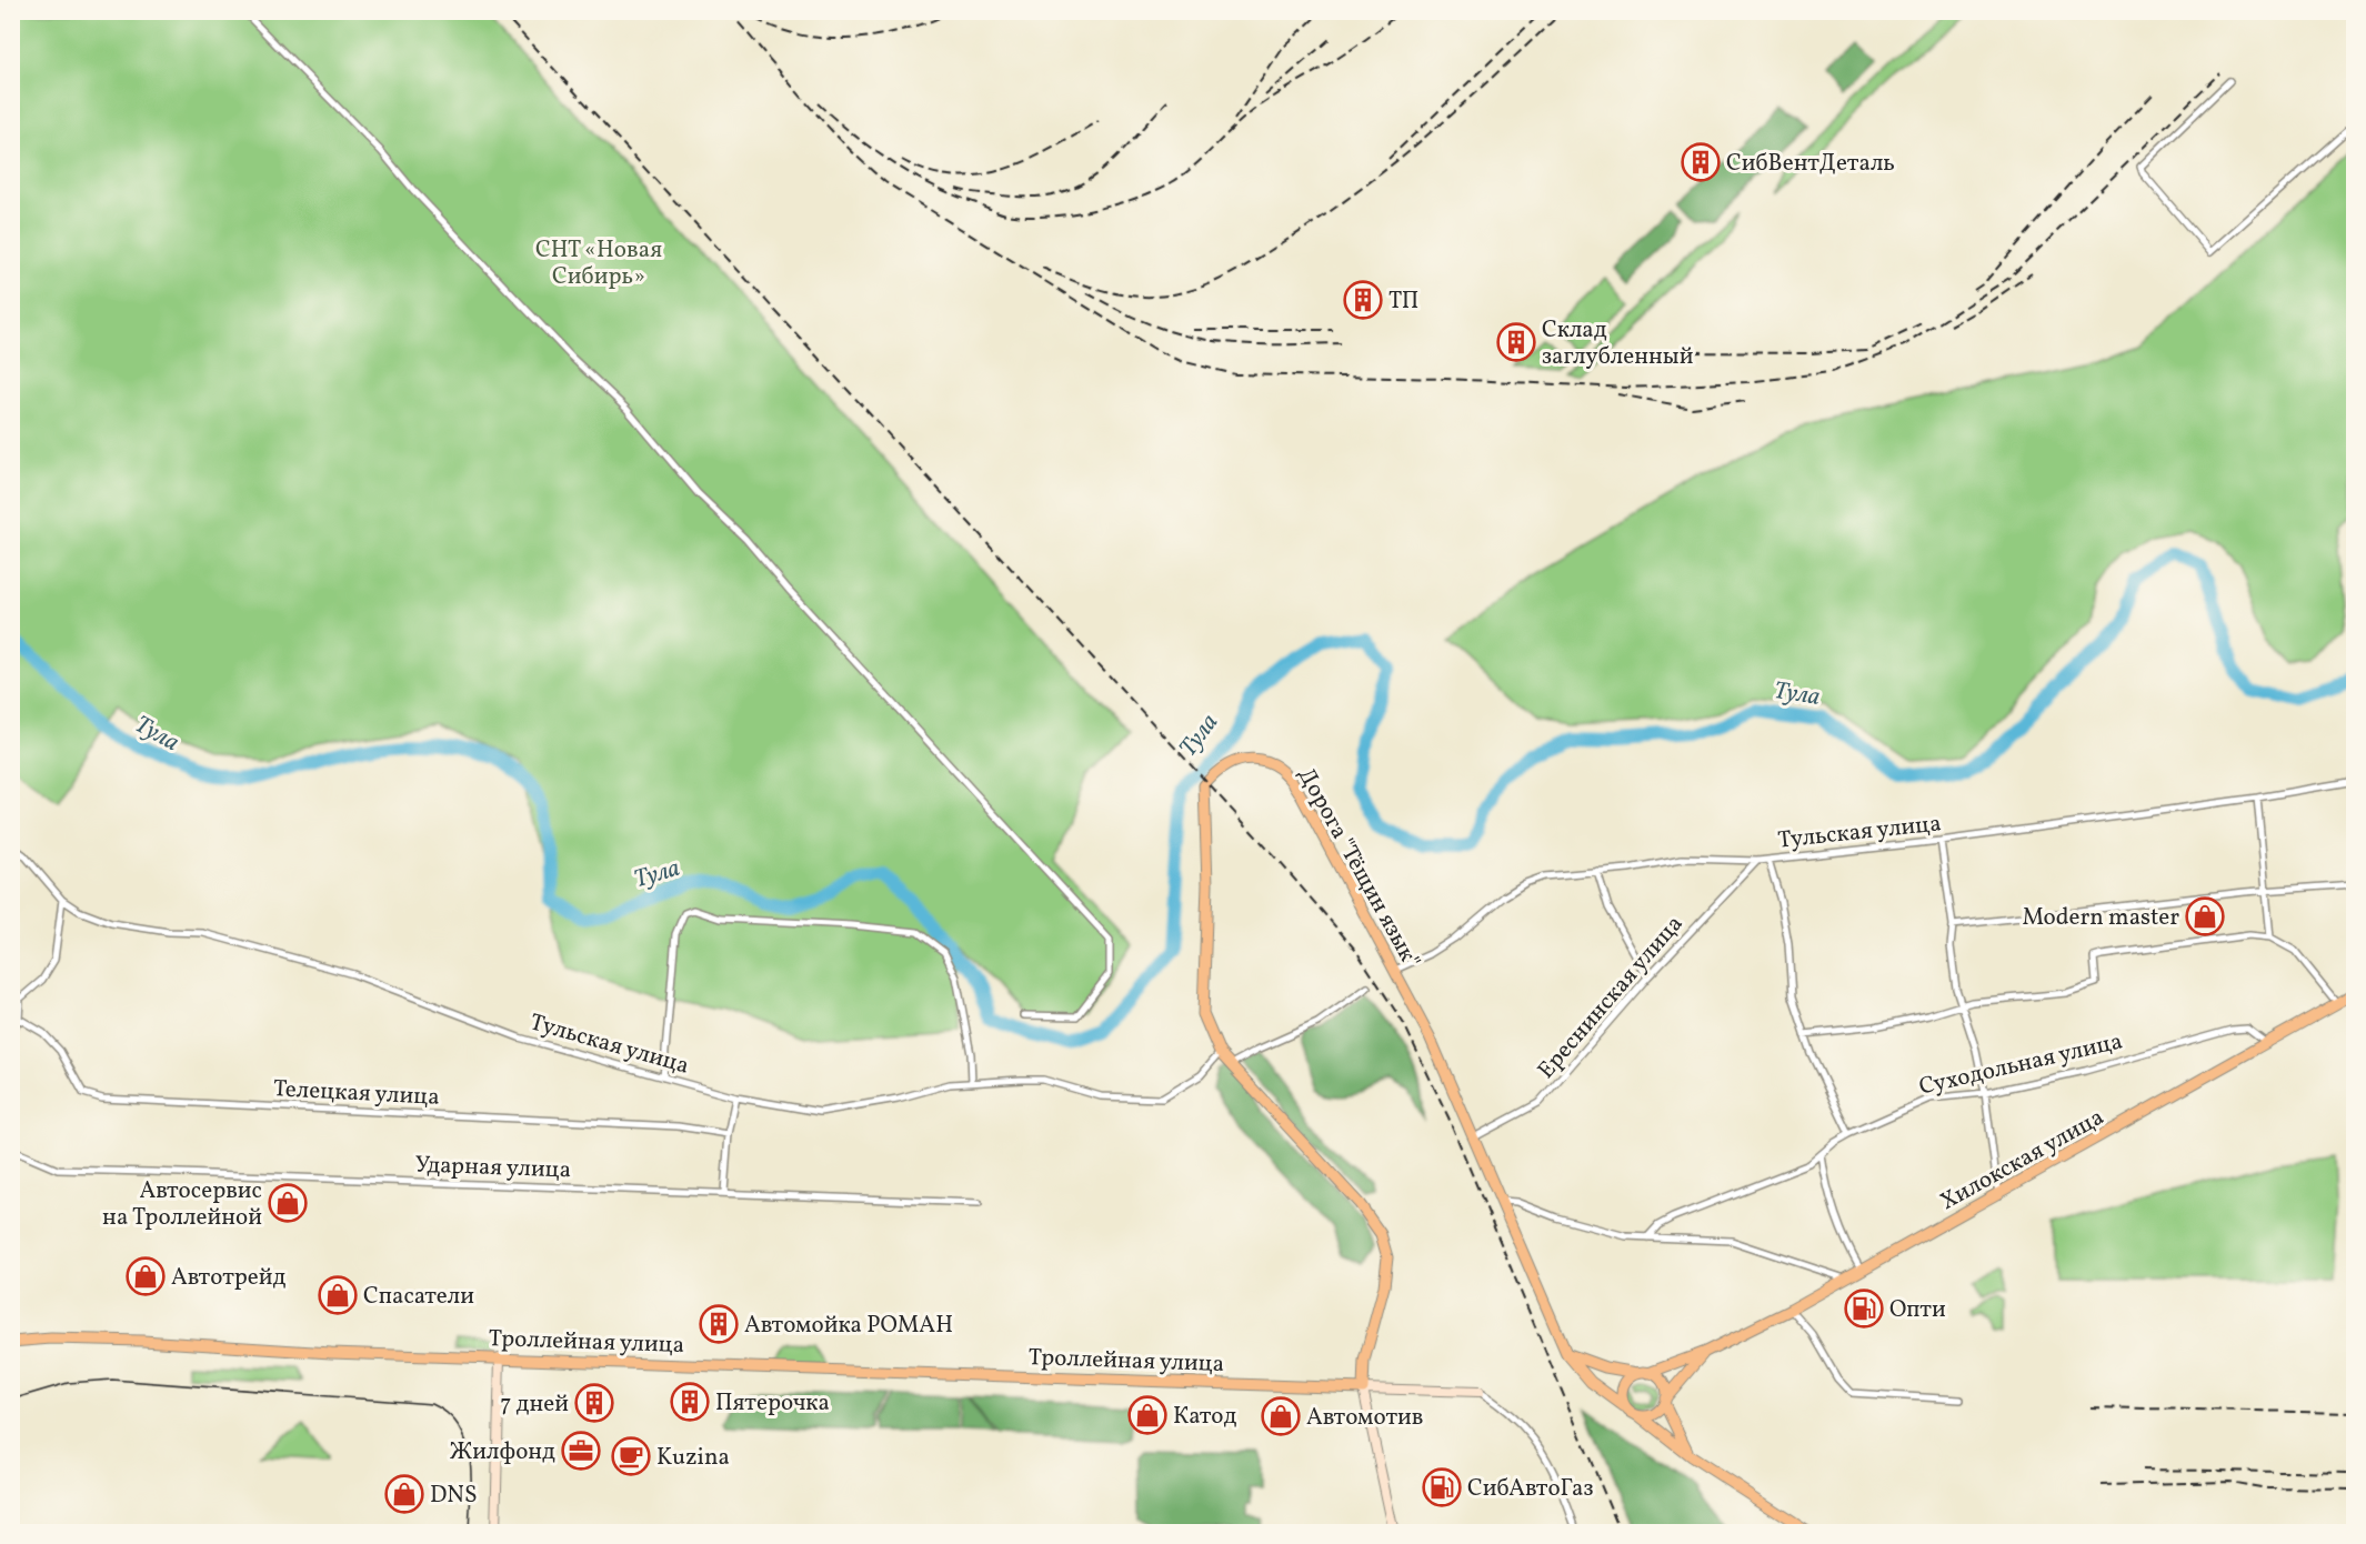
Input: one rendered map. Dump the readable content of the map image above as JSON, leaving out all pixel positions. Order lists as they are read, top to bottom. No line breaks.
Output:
{"streets":{"main road":["Дорога \"Тёщин язык\"","Хилокская улица","Троллейная улица"],"street":["Тульская улица","Ереснинская улица","Суходольная улица","Телецкая улица","Ударная улица"]},"crossings":[["Тульская улица","Дорога \"Тёщин язык\""],["Тульская улица","Ереснинская улица"],["Дорога \"Тёщин язык\"","Ереснинская улица"],["Дорога \"Тёщин язык\"","Хилокская улица"],["Дорога \"Тёщин язык\"","Троллейная улица"],["Суходольная улица","Хилокская улица"]],"water":["Тула"],"parks":["СНТ «Новая Сибирь»"],"places":{"building":["СибВентДеталь","ТП","Склад заглубленный","Автомойка РОМАН","Пятерочка","7 дней"],"shop":["Modern master","Автосервис на Троллейной","Автотрейд","Спасатели","Катод","Автомотив","DNS"],"fuel station":["Опти","СибАвтоГаз"],"office":["Жилфонд"],"cafe":["Kuzina"]}}
